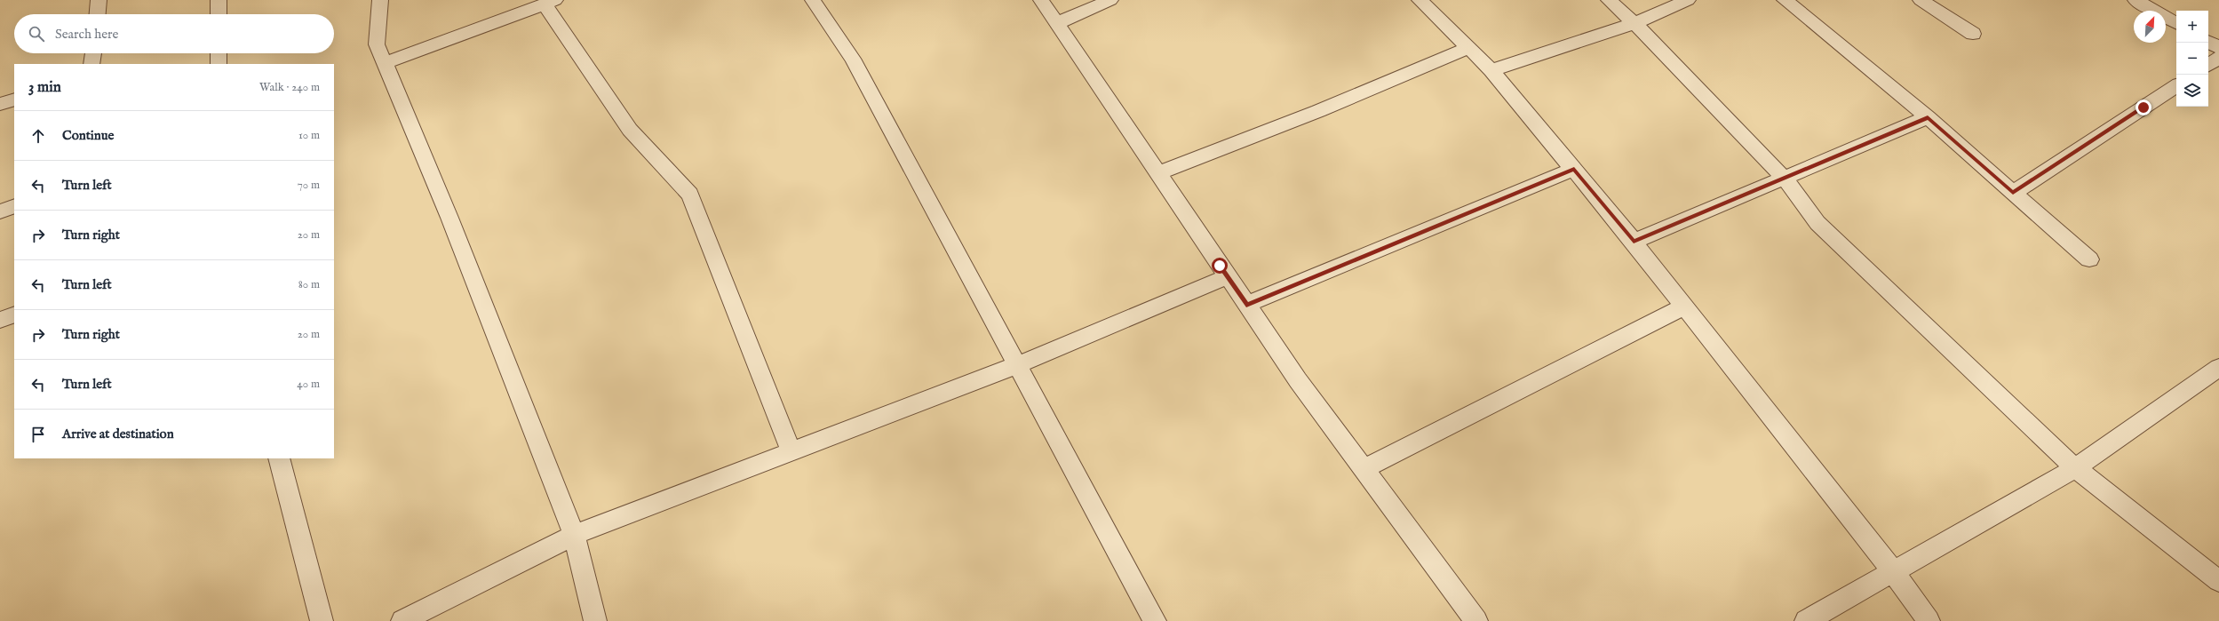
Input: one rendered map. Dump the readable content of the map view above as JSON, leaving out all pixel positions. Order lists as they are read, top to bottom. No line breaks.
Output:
{"north":"top right","page":{"map_buttons":["+","−"],"search":"Search here","heading":["3 min","Walk · 240 m"],"list":[["Continue","10 m"],["Turn left","70 m"],["Turn right","20 m"],["Turn left","80 m"],["Turn right","20 m"],["Turn left","40 m"],"Arrive at destination"]}}
